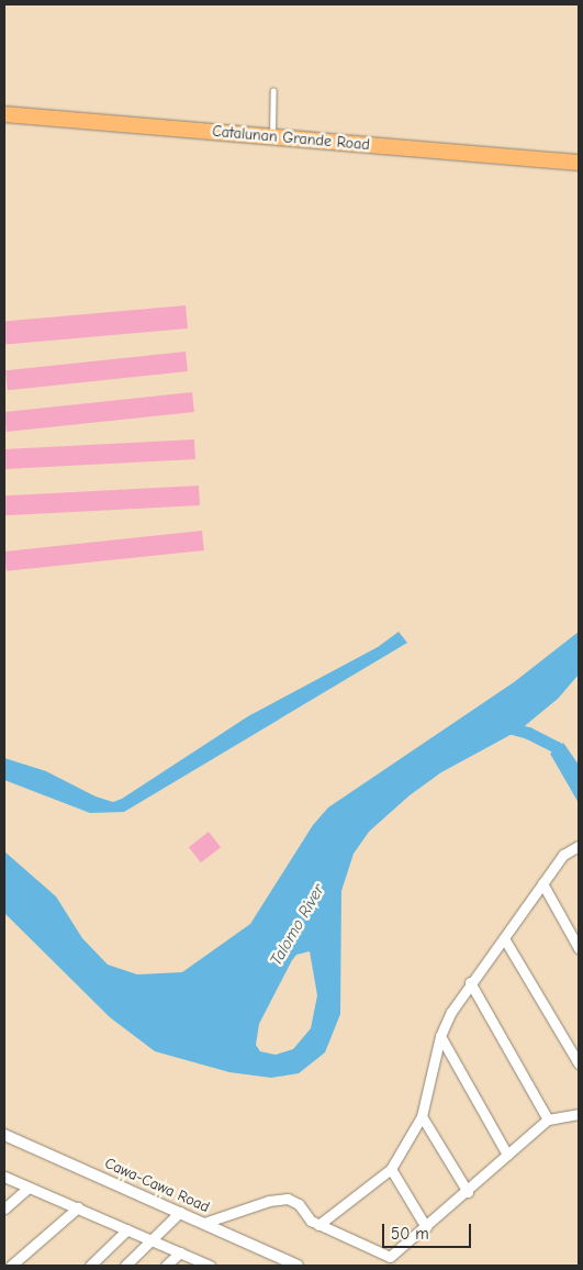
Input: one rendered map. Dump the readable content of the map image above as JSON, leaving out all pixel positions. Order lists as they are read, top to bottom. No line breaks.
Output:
{"streets":{"main road":["Catalunan Grande Road"],"street":["Cawa-Cawa Road"]},"water":["Talomo River"],"scale_bar":"50 m"}
